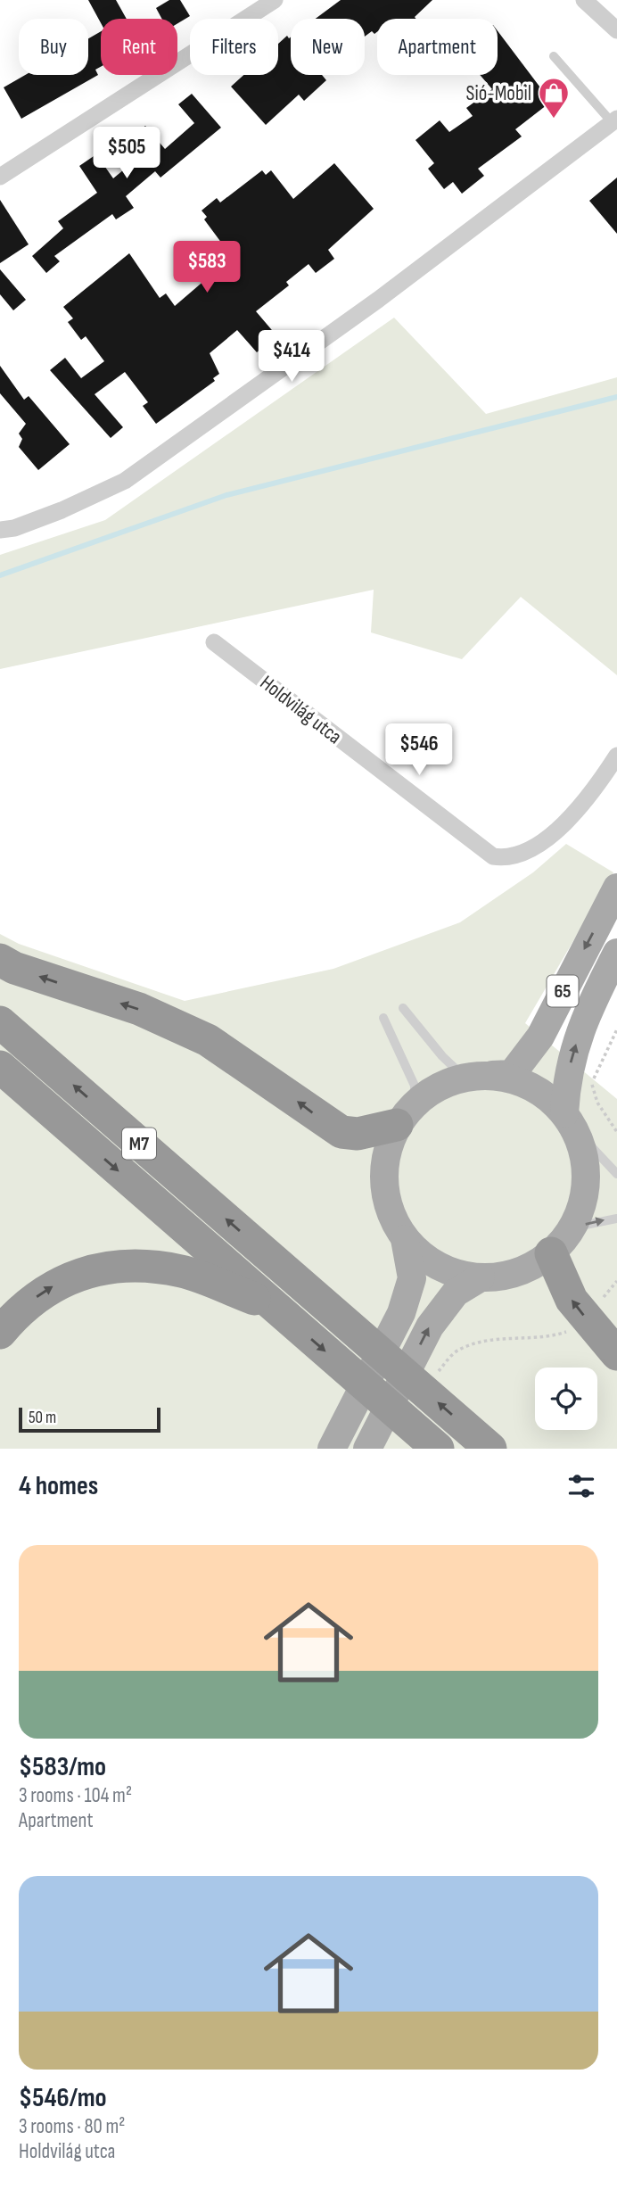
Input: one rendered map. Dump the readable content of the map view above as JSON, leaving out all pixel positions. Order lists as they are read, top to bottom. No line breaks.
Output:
{"streets":{"highway":["M7"],"main road":["65"],"street":["Holdvilág utca"]},"places":{"shop":["Sió-Mobil"]},"scale_bar":"50 m","page":{"chip":["Buy","Rent","Filters","New","Apartment"],"price":["$505","$583","$414","$546"],"scale":"50 m","heading":"4 homes","list":[{"name":"$583/mo","note":"3 rooms · 104 m² · Apartment"},{"name":"$546/mo","note":"3 rooms · 80 m² · Holdvilág utca"}]}}
